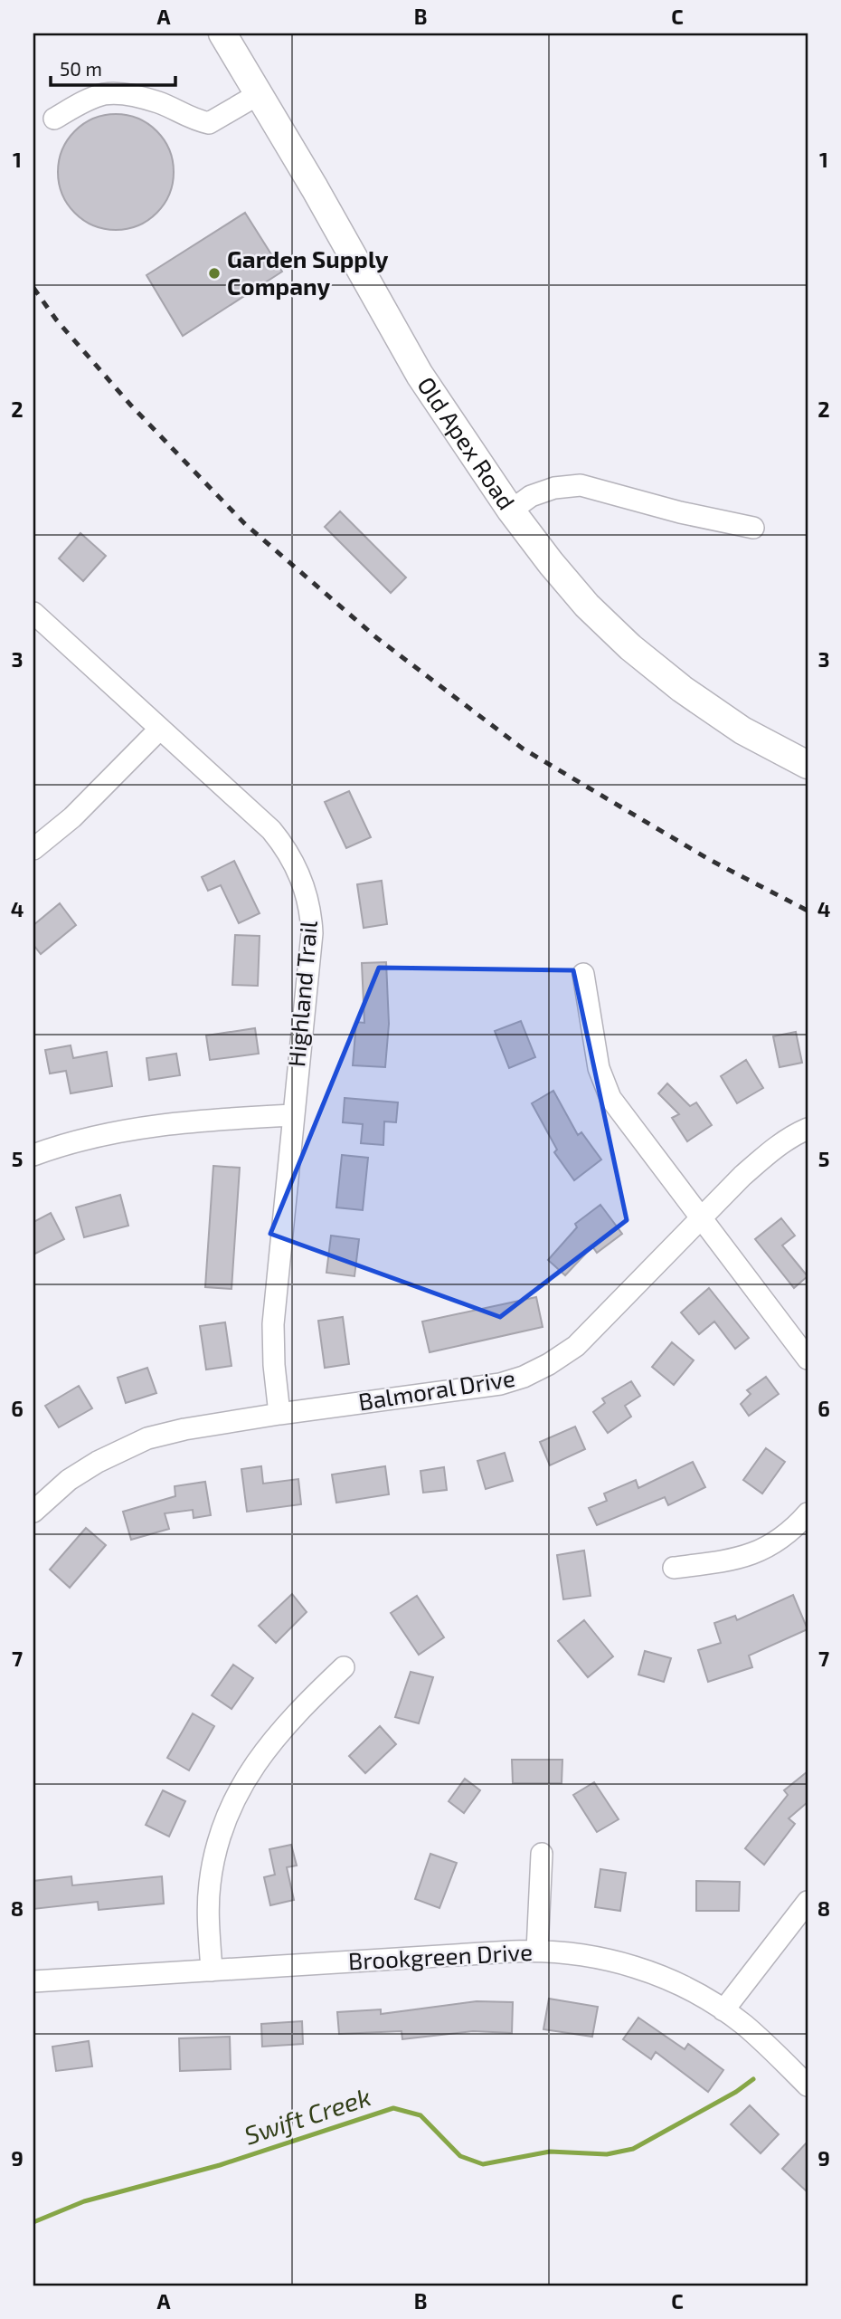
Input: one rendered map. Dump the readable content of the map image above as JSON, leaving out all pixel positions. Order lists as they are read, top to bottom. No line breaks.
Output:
{"streets":{"main road":["Old Apex Road"],"street":["Highland Trail","Balmoral Drive","Brookgreen Drive"]},"crossings":[["Highland Trail","Balmoral Drive"]],"water":["Swift Creek"],"places":["Garden Supply Company"],"scale_bar":"50 m","grid":{"columns":["A","B","C"],"rows":["1","2","3","4","5","6","7","8","9"]}}
